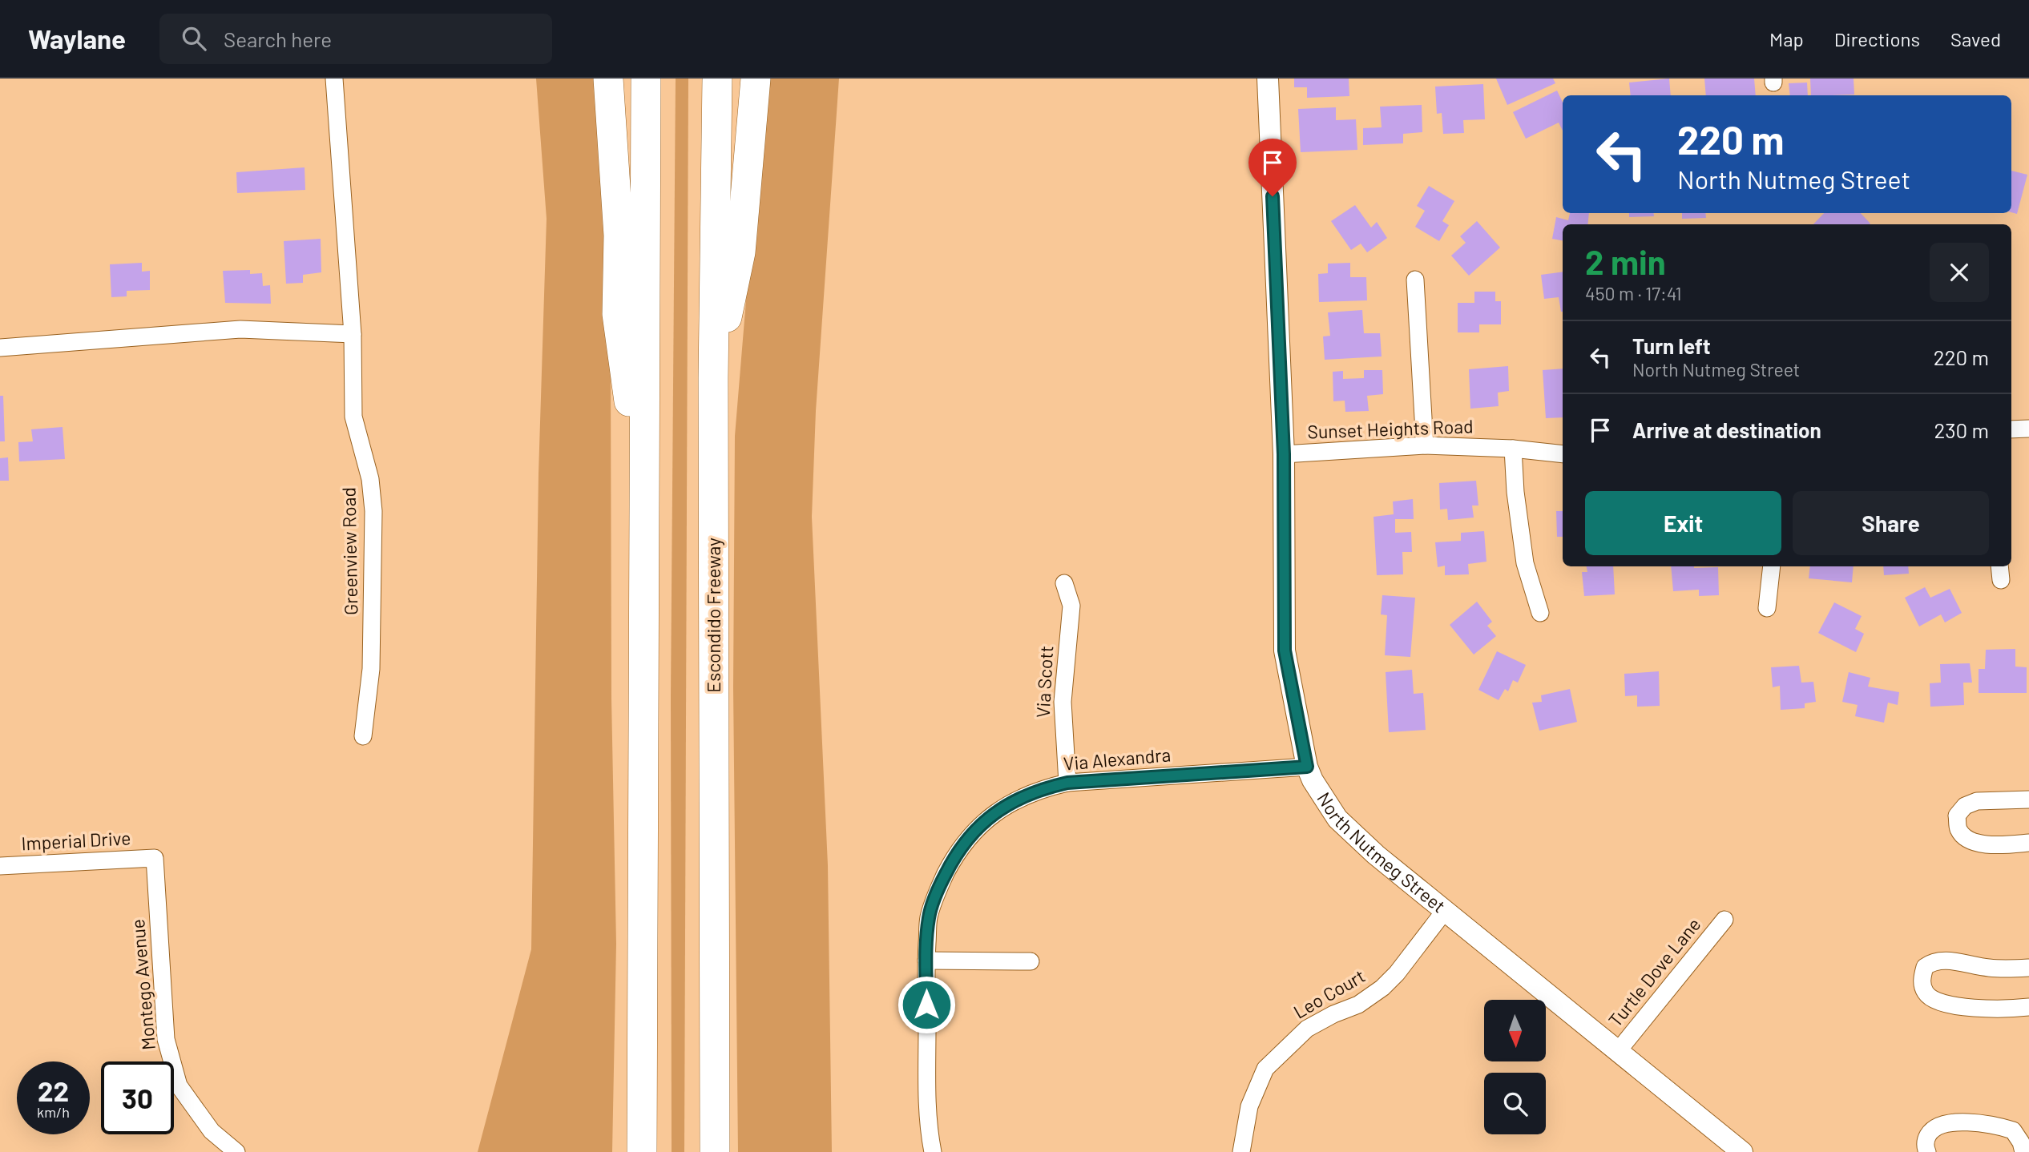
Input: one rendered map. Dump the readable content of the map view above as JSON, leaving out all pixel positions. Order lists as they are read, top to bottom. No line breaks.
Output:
{"streets":{"highway":["Escondido Freeway"],"street":["Sunset Heights Road","Greenview Road","Via Scott","Via Alexandra","Imperial Drive","North Nutmeg Street","Turtle Dove Lane","Montego Avenue","Leo Court"]},"crossings":[["Sunset Heights Road","North Nutmeg Street"],["Via Scott","Via Alexandra"],["Via Alexandra","North Nutmeg Street"],["Imperial Drive","Montego Avenue"],["North Nutmeg Street","Turtle Dove Lane"],["North Nutmeg Street","Leo Court"]],"north":"bottom","page":{"header":"Waylane","search":"Search here","nav":["Map","Directions","Saved"],"turn":["220 m","North Nutmeg Street"],"heading":["2 min","450 m · 17:41"],"list":[{"name":"Turn left","note":"North Nutmeg Street","value":"220 m"},{"name":"Arrive at destination","value":"230 m"}],"buttons":["Exit","Share"],"speed":"22 km/h","limit":"30"}}
